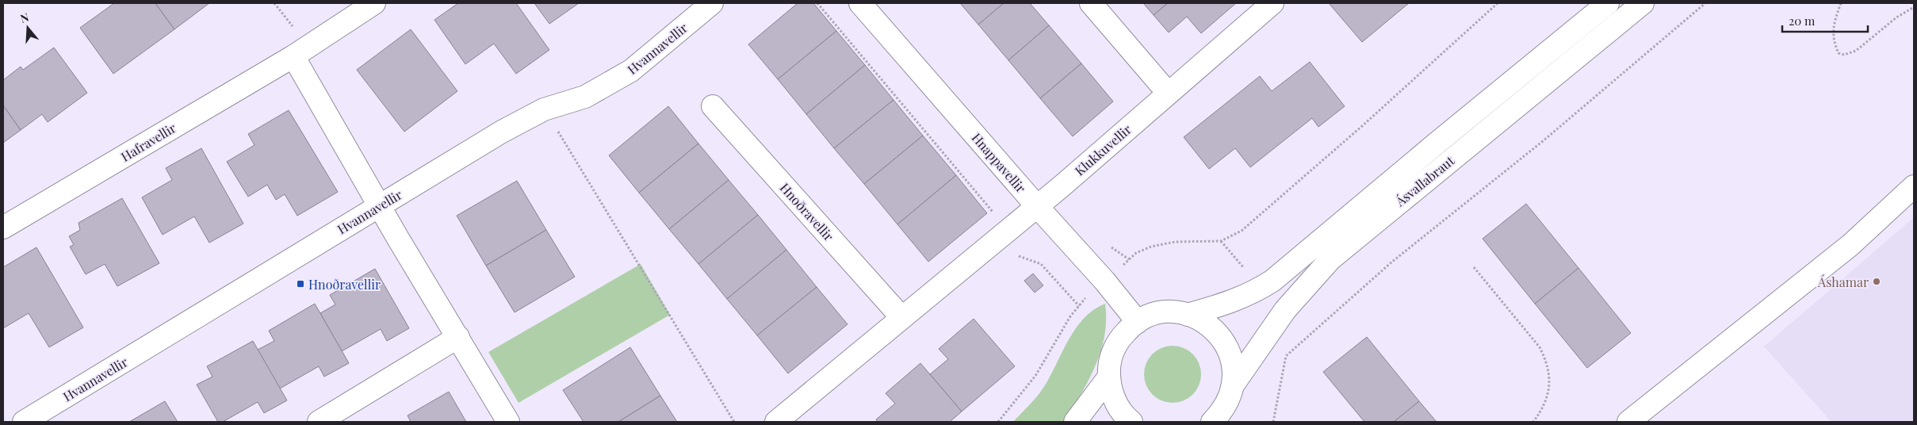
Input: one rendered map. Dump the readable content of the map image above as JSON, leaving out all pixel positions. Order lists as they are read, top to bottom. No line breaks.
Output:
{"streets":{"street":["Hvannavellir","Hafravellir","Klukkuvellir","Hnappavellir","Ásvallabraut","Hnoðravellir"]},"crossings":[["Klukkuvellir","Hnappavellir"]],"places":{"other":["Áshamar"],"transit":["Hnoðravellir"]},"scale_bar":"20 m","north":"top"}
